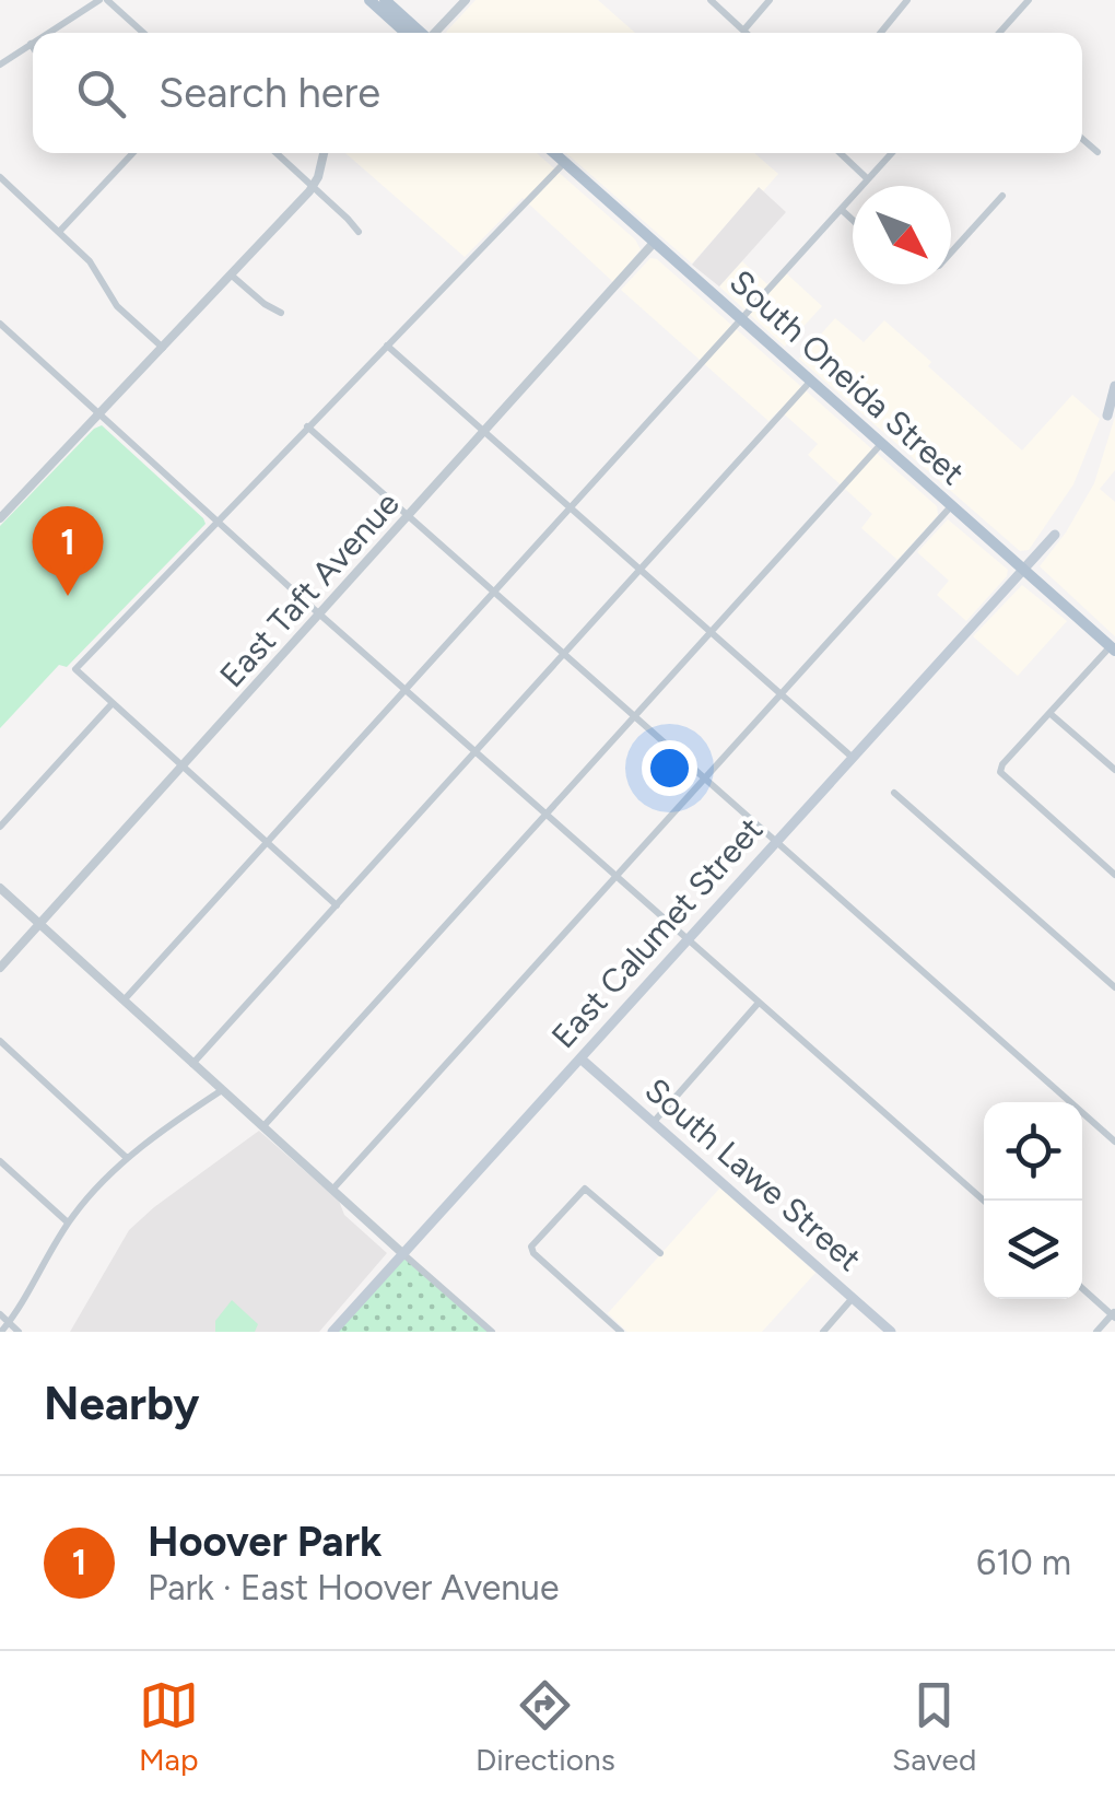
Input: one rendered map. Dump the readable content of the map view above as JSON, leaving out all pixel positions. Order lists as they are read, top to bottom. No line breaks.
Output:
{"streets":{"main road":["South Oneida Street","East Calumet Street","South Lawe Street"],"street":["East Taft Avenue"]},"crossings":[["South Oneida Street","East Taft Avenue"],["South Oneida Street","East Calumet Street"],["East Calumet Street","South Lawe Street"]],"north":"bottom right","page":{"search":"Search here","pins":"1","heading":"Nearby","list":[{"mark":"1","name":"Hoover Park","note":"Park · East Hoover Avenue","value":"610 m"}],"nav":["Map","Directions","Saved"]}}
